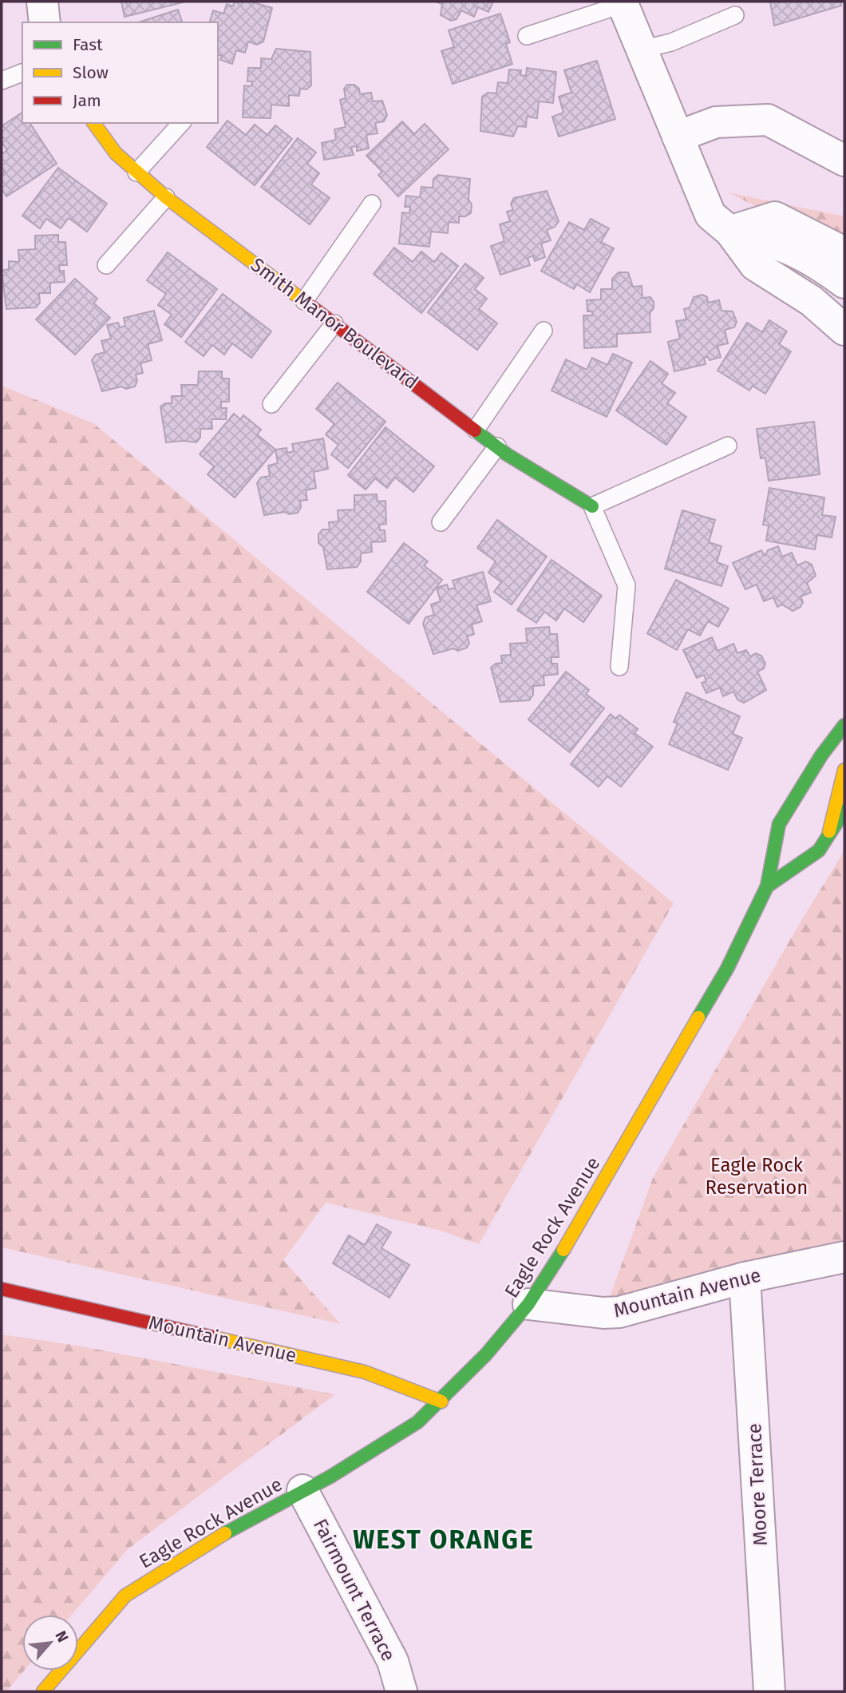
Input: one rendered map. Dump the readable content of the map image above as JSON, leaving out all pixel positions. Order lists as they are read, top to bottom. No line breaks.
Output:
{"streets":{"main road":["Smith Manor Boulevard","Eagle Rock Avenue","Mountain Avenue"],"street":["Moore Terrace","Fairmount Terrace"]},"crossings":[["Eagle Rock Avenue","Mountain Avenue"],["Eagle Rock Avenue","Fairmount Terrace"],["Mountain Avenue","Moore Terrace"]],"districts":["WEST ORANGE"],"parks":["Eagle Rock Reservation"],"legend":["Fast","Slow","Jam"],"north":"top right"}
